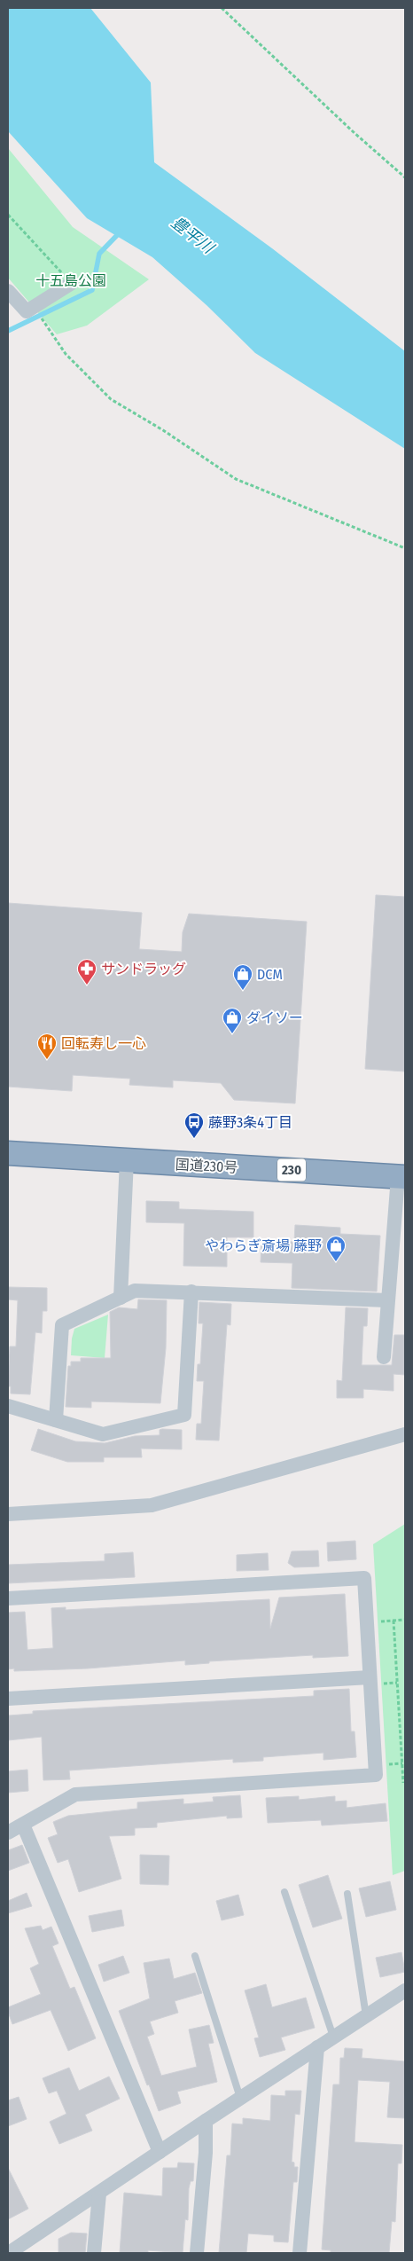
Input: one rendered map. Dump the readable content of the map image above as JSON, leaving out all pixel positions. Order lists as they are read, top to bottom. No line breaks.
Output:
{"streets":{"highway":["国道230号","230"]},"water":["豊平川"],"parks":["十五島公園"],"places":{"pharmacy":["サンドラッグ"],"shop":["DCM","ダイソー","やわらぎ斎場 藤野"],"restaurant":["回転寿し一心"],"bus stop":["藤野3条4丁目"]}}
